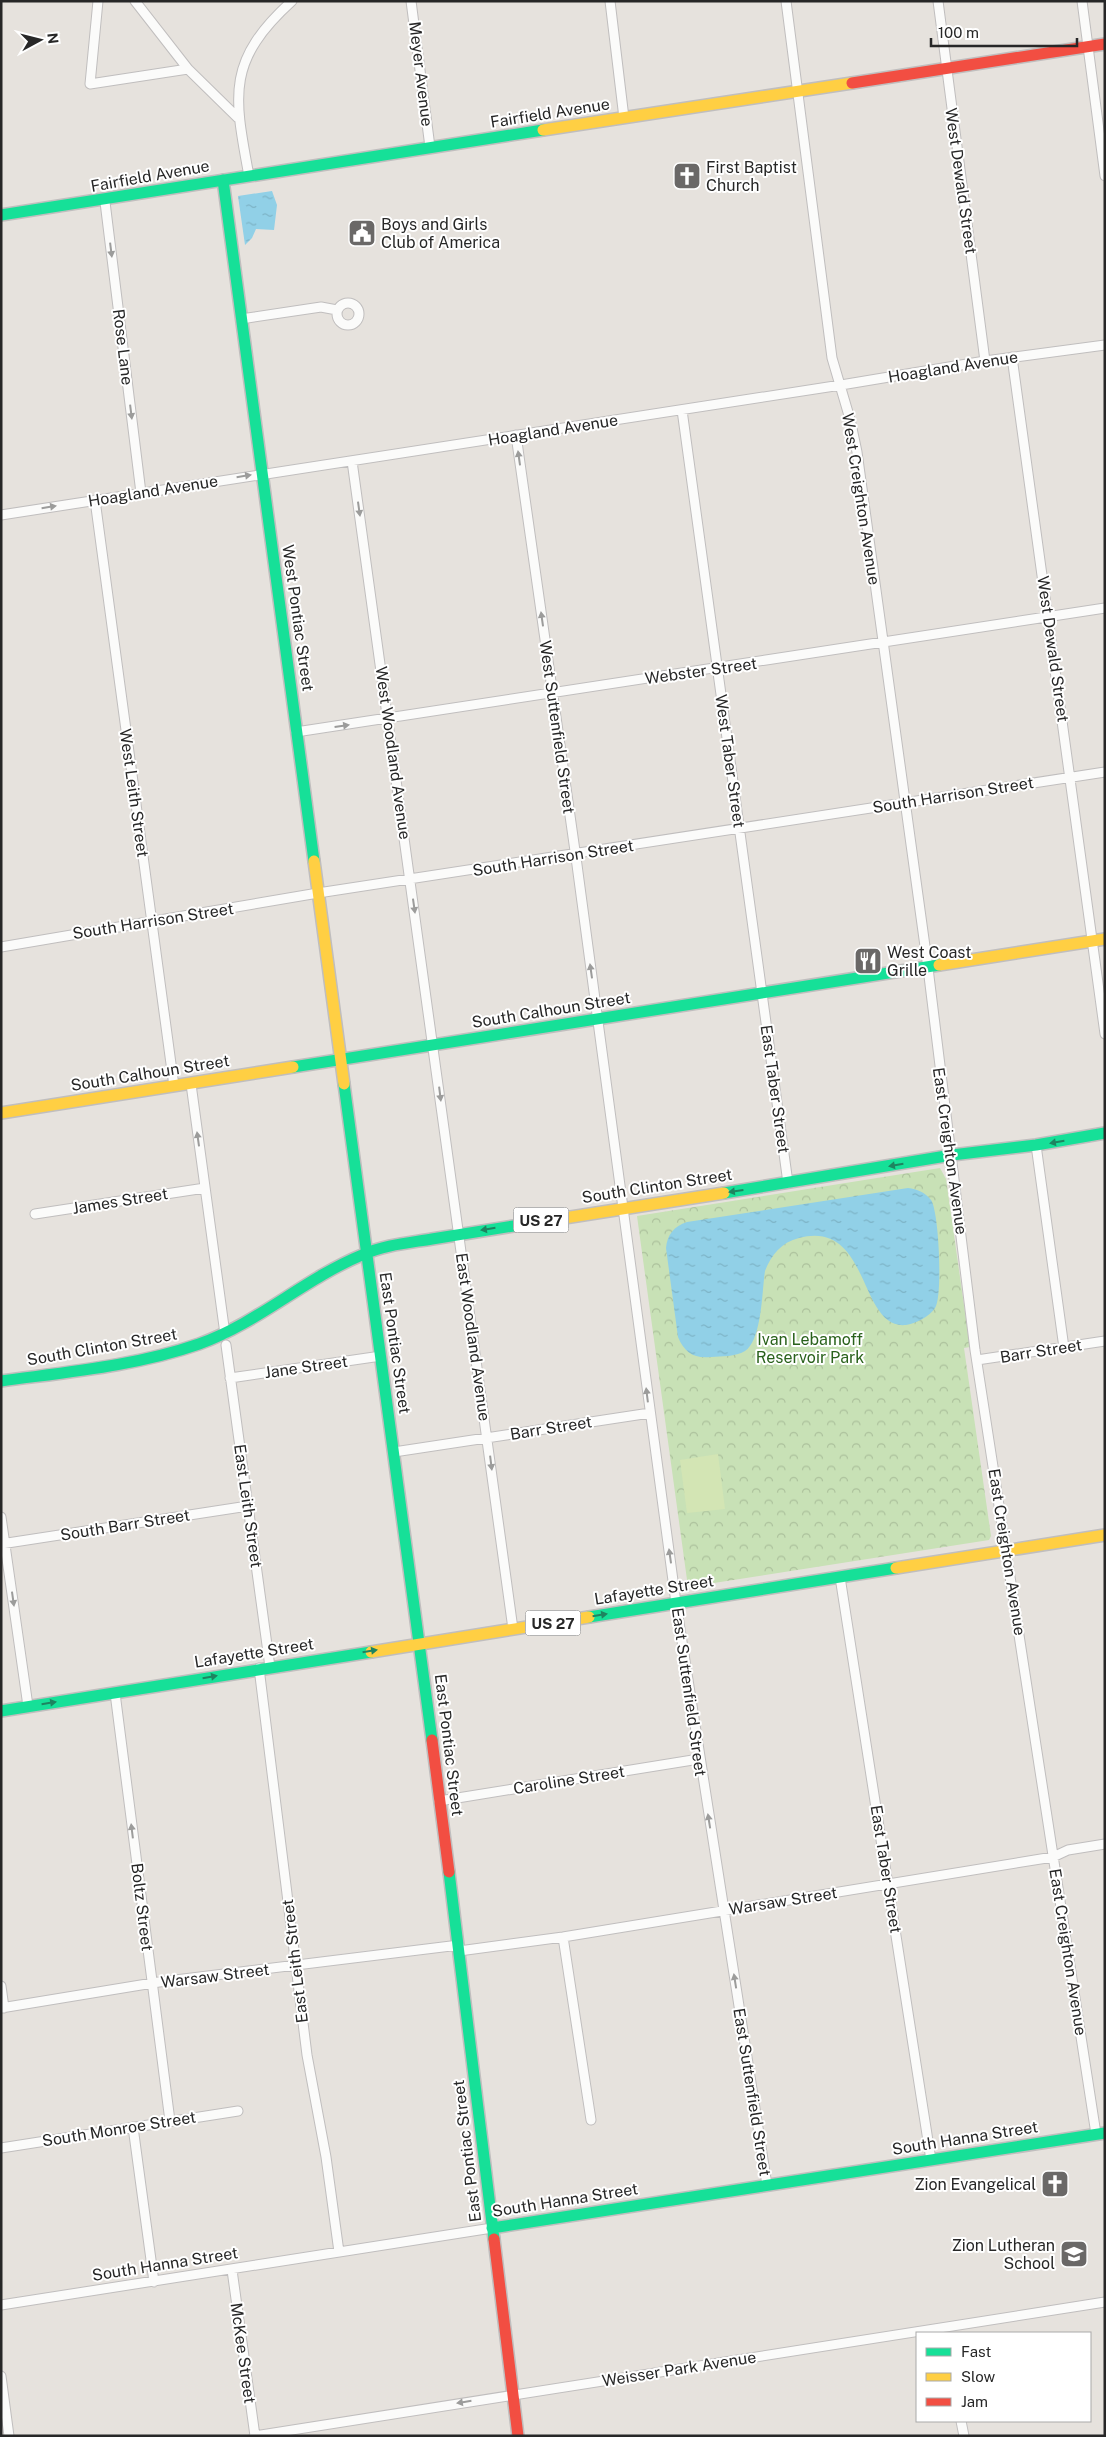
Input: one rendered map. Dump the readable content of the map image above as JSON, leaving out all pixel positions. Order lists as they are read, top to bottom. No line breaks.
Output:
{"streets":{"main road":["Fairfield Avenue","West Pontiac Street","South Calhoun Street","South Clinton Street","US 27","East Pontiac Street","Lafayette Street","South Hanna Street"],"street":["Meyer Avenue","West Dewald Street","Rose Lane","Hoagland Avenue","West Creighton Avenue","Webster Street","West Suttenfield Street","West Woodland Avenue","West Taber Street","West Leith Street","South Harrison Street","East Taber Street","East Creighton Avenue","James Street","East Woodland Avenue","Barr Street","Jane Street","East Leith Street","South Barr Street","East Suttenfield Street","Caroline Street","Warsaw Street","Boltz Street","South Monroe Street","McKee Street","Weisser Park Avenue"]},"crossings":[["Meyer Avenue","Fairfield Avenue"],["Fairfield Avenue","West Dewald Street"],["Fairfield Avenue","Rose Lane"],["Fairfield Avenue","West Creighton Avenue"],["Fairfield Avenue","West Pontiac Street"],["West Dewald Street","Hoagland Avenue"],["West Dewald Street","Webster Street"],["West Dewald Street","South Harrison Street"],["West Dewald Street","South Calhoun Street"],["Rose Lane","Hoagland Avenue"],["Hoagland Avenue","West Creighton Avenue"],["Hoagland Avenue","West Pontiac Street"],["Hoagland Avenue","West Suttenfield Street"],["Hoagland Avenue","West Woodland Avenue"],["Hoagland Avenue","West Taber Street"],["Hoagland Avenue","West Leith Street"],["West Creighton Avenue","Webster Street"],["West Creighton Avenue","South Harrison Street"],["West Creighton Avenue","South Calhoun Street"],["West Creighton Avenue","East Creighton Avenue"],["West Pontiac Street","Webster Street"],["West Pontiac Street","South Harrison Street"],["West Pontiac Street","South Calhoun Street"],["West Pontiac Street","East Pontiac Street"],["Webster Street","West Suttenfield Street"],["Webster Street","West Woodland Avenue"],["Webster Street","West Taber Street"],["West Suttenfield Street","South Harrison Street"],["West Suttenfield Street","South Calhoun Street"],["West Suttenfield Street","East Suttenfield Street"],["West Woodland Avenue","South Harrison Street"],["West Woodland Avenue","South Calhoun Street"],["West Woodland Avenue","East Woodland Avenue"],["West Taber Street","South Harrison Street"],["West Taber Street","South Calhoun Street"],["West Taber Street","East Taber Street"],["West Leith Street","South Harrison Street"],["West Leith Street","South Calhoun Street"],["South Calhoun Street","East Taber Street"],["South Calhoun Street","East Creighton Avenue"],["South Calhoun Street","East Woodland Avenue"],["South Calhoun Street","East Pontiac Street"],["South Calhoun Street","East Leith Street"],["South Calhoun Street","East Suttenfield Street"],["East Taber Street","South Clinton Street"],["East Taber Street","Lafayette Street"],["East Taber Street","Warsaw Street"],["East Taber Street","South Hanna Street"],["East Creighton Avenue","South Clinton Street"],["East Creighton Avenue","Barr Street"],["East Creighton Avenue","Lafayette Street"],["East Creighton Avenue","Warsaw Street"],["East Creighton Avenue","South Hanna Street"],["South Clinton Street","East Woodland Avenue"],["South Clinton Street","East Pontiac Street"],["South Clinton Street","East Leith Street"],["South Clinton Street","East Suttenfield Street"],["James Street","East Leith Street"],["East Woodland Avenue","Barr Street"],["East Woodland Avenue","Lafayette Street"],["East Pontiac Street","Barr Street"],["East Pontiac Street","Jane Street"],["East Pontiac Street","Lafayette Street"],["East Pontiac Street","Caroline Street"],["East Pontiac Street","Warsaw Street"],["East Pontiac Street","South Hanna Street"],["East Pontiac Street","Weisser Park Avenue"],["Barr Street","East Suttenfield Street"],["Jane Street","East Leith Street"],["East Leith Street","South Barr Street"],["East Leith Street","Lafayette Street"],["East Leith Street","Warsaw Street"],["East Leith Street","South Hanna Street"],["Lafayette Street","East Suttenfield Street"],["Lafayette Street","Boltz Street"],["East Suttenfield Street","Caroline Street"],["East Suttenfield Street","Warsaw Street"],["East Suttenfield Street","South Hanna Street"],["Warsaw Street","Boltz Street"],["Boltz Street","South Monroe Street"],["South Hanna Street","McKee Street"],["McKee Street","Weisser Park Avenue"]],"one_way":["Rose Lane","West Suttenfield Street","West Woodland Avenue","South Clinton Street","East Woodland Avenue","Lafayette Street","East Suttenfield Street","Boltz Street"],"parks":["Ivan Lebamoff Reservoir Park"],"places":{"church":["First Baptist Church","Zion Evangelical"],"public building":["Boys and Girls Club of America"],"restaurant":["West Coast Grille"],"school or university":["Zion Lutheran School"]},"legend":["Fast","Slow","Jam"],"scale_bar":"100 m","north":"right"}
